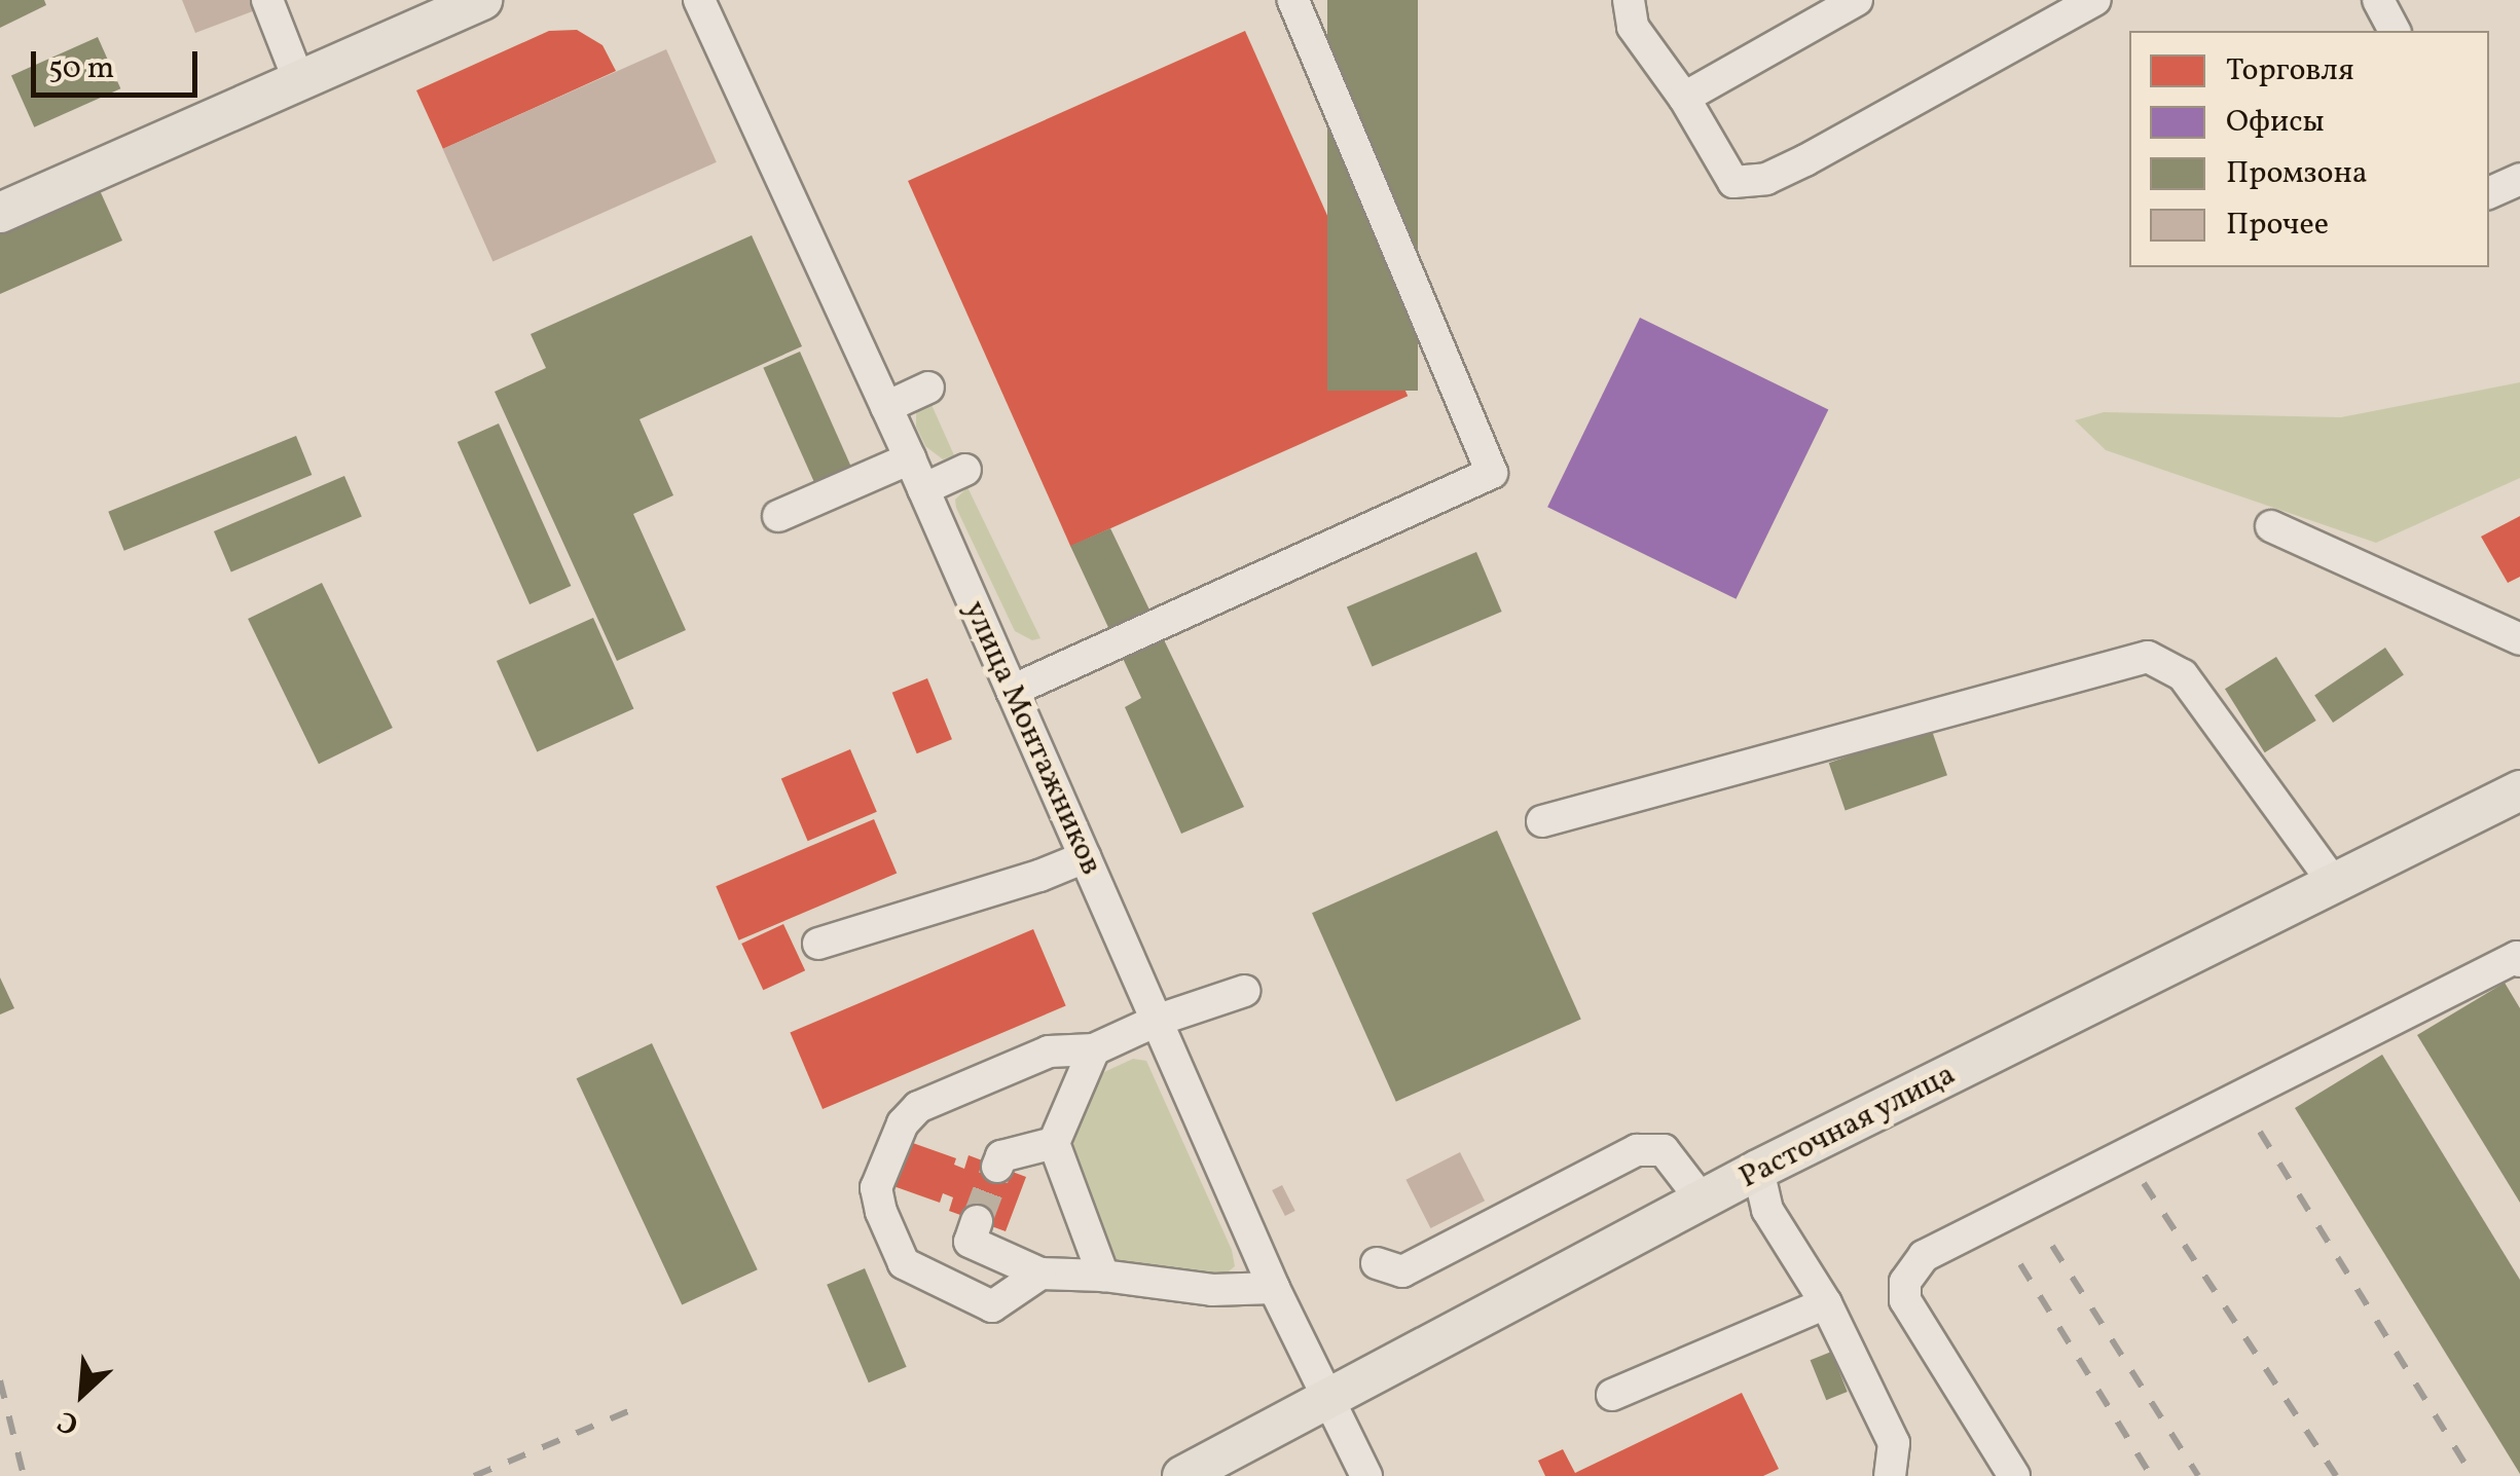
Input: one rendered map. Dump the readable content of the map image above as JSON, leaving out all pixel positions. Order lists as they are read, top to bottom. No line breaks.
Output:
{"streets":{"main road":["Расточная улица"],"street":["улица Монтажников"]},"crossings":[["улица Монтажников","Расточная улица"]],"legend":["Торговля","Офисы","Промзона","Прочее"],"scale_bar":"50 m","north":"bottom left"}
